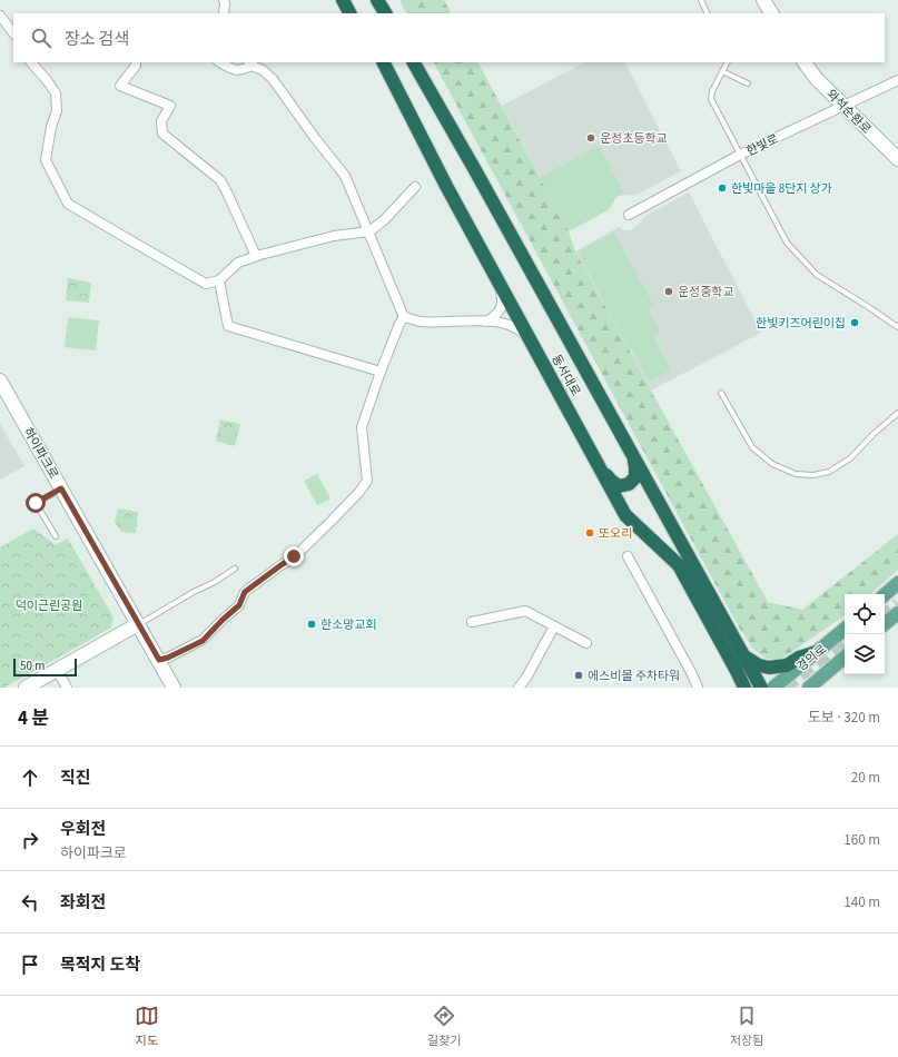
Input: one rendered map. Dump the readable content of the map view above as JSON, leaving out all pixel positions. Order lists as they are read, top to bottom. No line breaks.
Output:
{"streets":{"highway":["동서대로"],"main road":["경의로"],"street":["와석순환로","한빛로","하이파크로"]},"crossings":[["와석순환로","한빛로"]],"parks":["덕이근린공원"],"places":["운정초등학교","한빛마을 8단지 상가","운정중학교","한빛키즈어린이집","또오리","한소망교회","에스비몰 주차타워"],"scale_bar":"50 m","page":{"search":"장소 검색","scale":"50 m","heading":["4 분","도보 · 320 m"],"list":[["직진","20 m"],["우회전","하이파크로","160 m"],["좌회전","140 m"],"목적지 도착"],"nav":["지도","길찾기","저장됨"]}}
